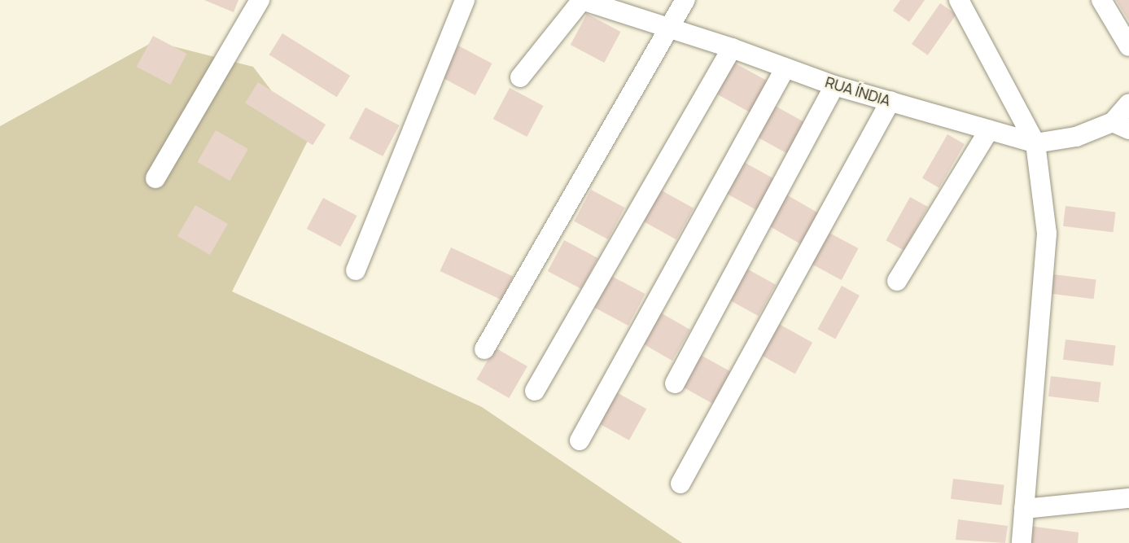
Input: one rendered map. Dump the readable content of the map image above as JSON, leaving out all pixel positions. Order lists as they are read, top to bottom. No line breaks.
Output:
{"streets":{"street":["RUA ÍNDIA"]}}
